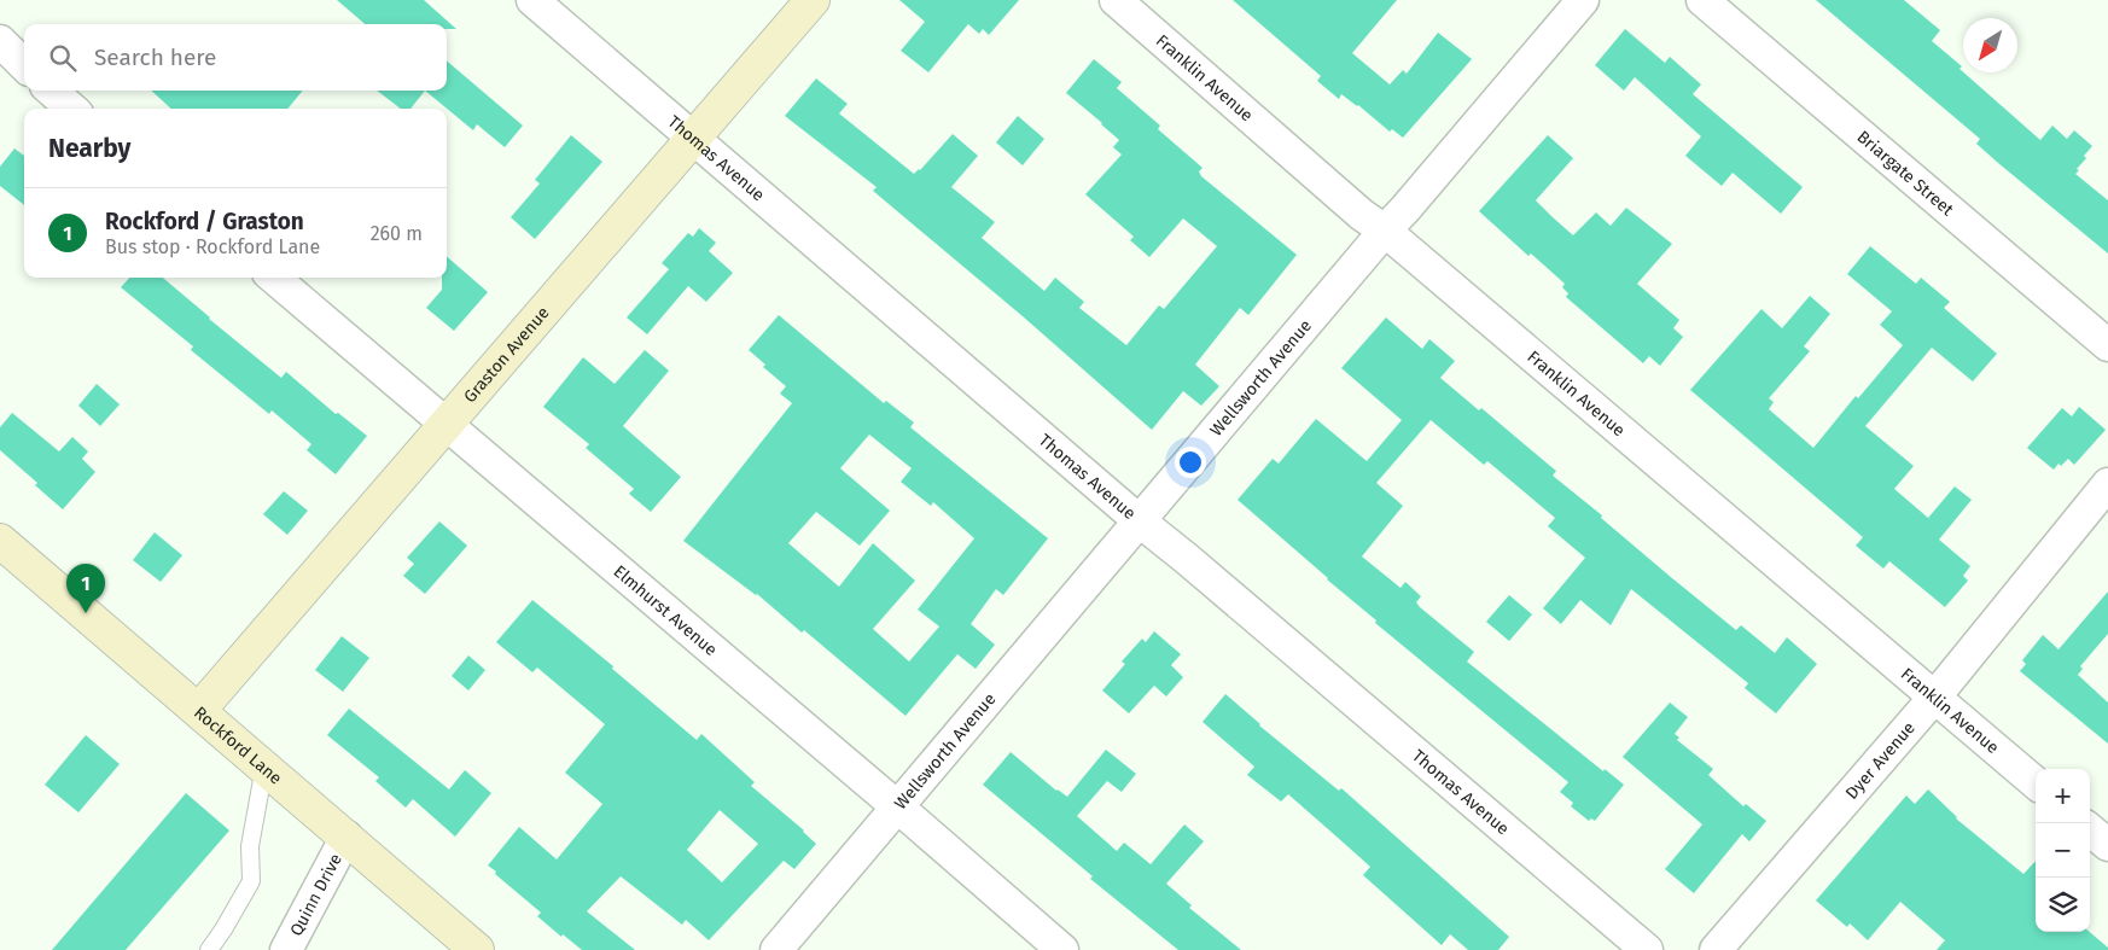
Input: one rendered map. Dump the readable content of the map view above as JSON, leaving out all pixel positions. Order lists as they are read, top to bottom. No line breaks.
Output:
{"streets":{"street":["Franklin Avenue","Thomas Avenue","Briargate Street","Graston Avenue","Wellsworth Avenue","Elmhurst Avenue","Rockford Lane","Dyer Avenue","Quinn Drive"]},"crossings":[["Franklin Avenue","Wellsworth Avenue"],["Franklin Avenue","Dyer Avenue"],["Thomas Avenue","Graston Avenue"],["Thomas Avenue","Wellsworth Avenue"],["Graston Avenue","Elmhurst Avenue"],["Graston Avenue","Rockford Lane"],["Wellsworth Avenue","Elmhurst Avenue"],["Rockford Lane","Quinn Drive"]],"north":"bottom left","page":{"search":"Search here","heading":"Nearby","list":[{"mark":"1","name":"Rockford / Graston","note":"Bus stop · Rockford Lane","value":"260 m"}],"pins":"1","map_buttons":["+","−"]}}
